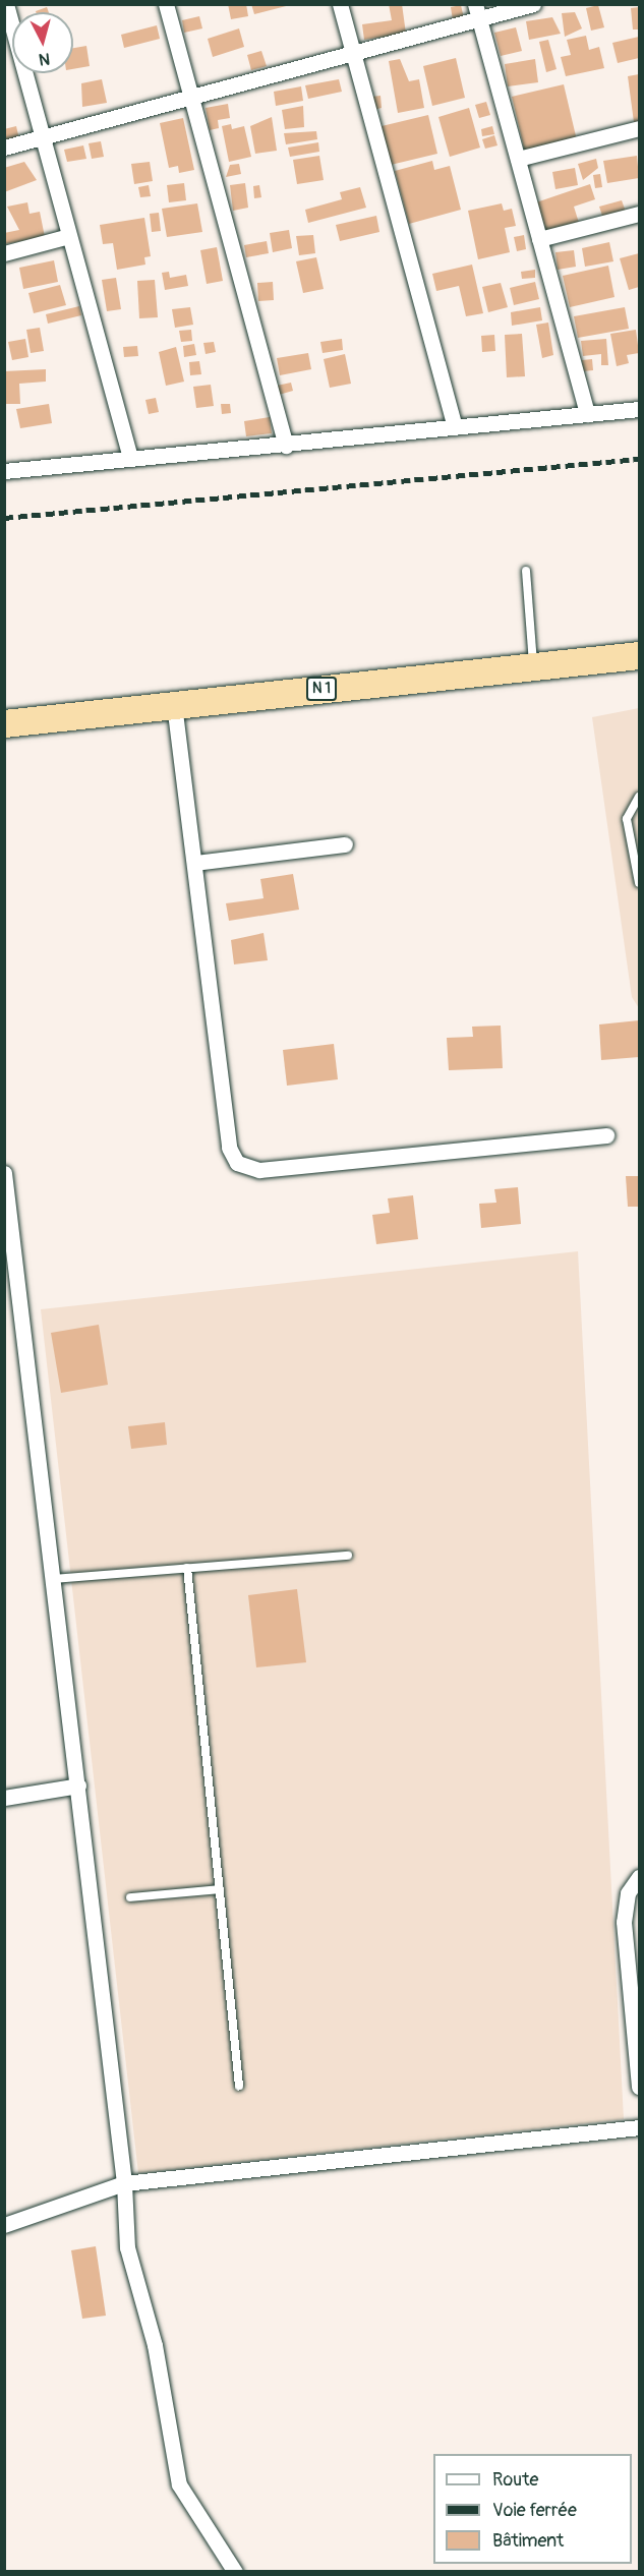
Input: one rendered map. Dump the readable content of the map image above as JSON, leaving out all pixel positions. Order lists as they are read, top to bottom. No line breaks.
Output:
{"streets":{"highway":["N 1"]},"legend":["Route","Voie ferrée","Bâtiment"],"north":"bottom"}
